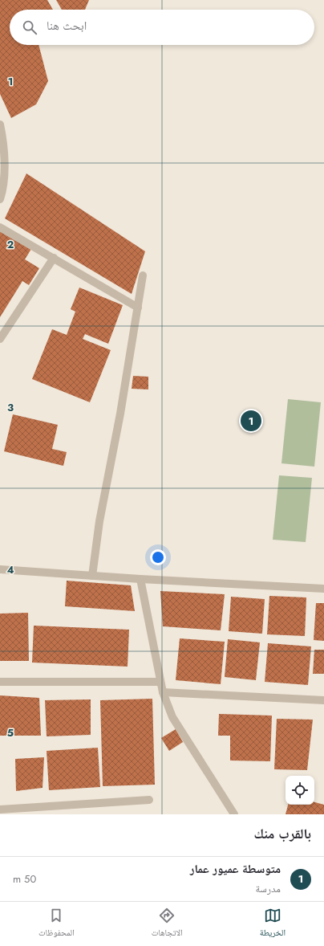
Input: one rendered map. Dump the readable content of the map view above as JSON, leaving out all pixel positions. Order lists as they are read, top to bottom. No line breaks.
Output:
{"page":{"search":"ابحث هنا","pins":"1","heading":"بالقرب منك","list":[{"mark":"1","name":"متوسطة عميور عمار","note":"مدرسة","value":"50 m"}],"nav":["الخريطة","الاتجاهات","المحفوظات"]},"grid":{"rows":["1","2","3","4","5"]}}
